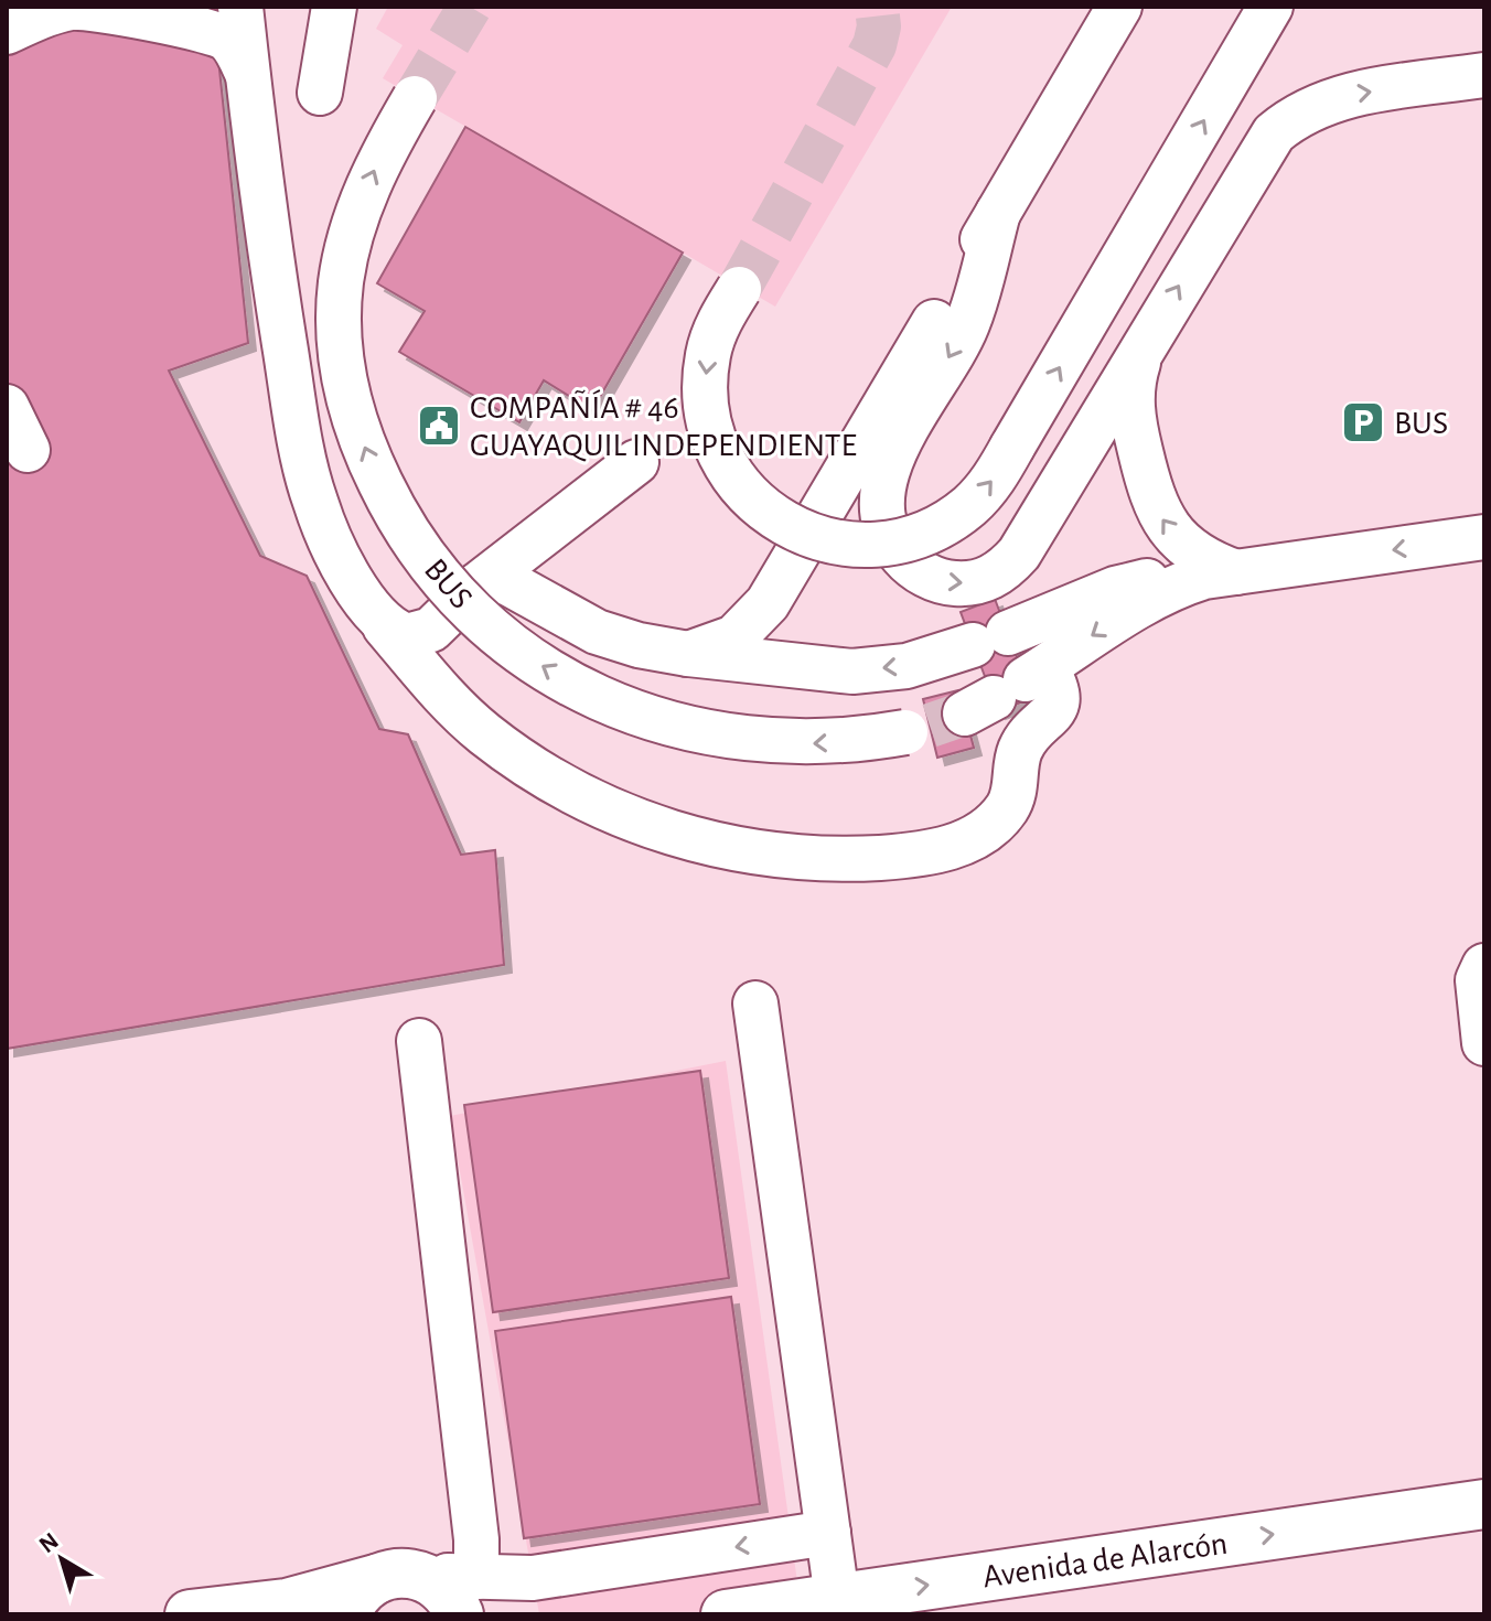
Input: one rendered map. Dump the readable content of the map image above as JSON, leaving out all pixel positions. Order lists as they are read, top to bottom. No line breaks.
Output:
{"streets":{"main road":["Avenida de Alarcón"],"lane":["BUS"]},"one_way":["Avenida de Alarcón"],"places":{"parking":["BUS"],"public building":["COMPAÑÍA # 46 GUAYAQUIL INDEPENDIENTE"]},"north":"top left"}
